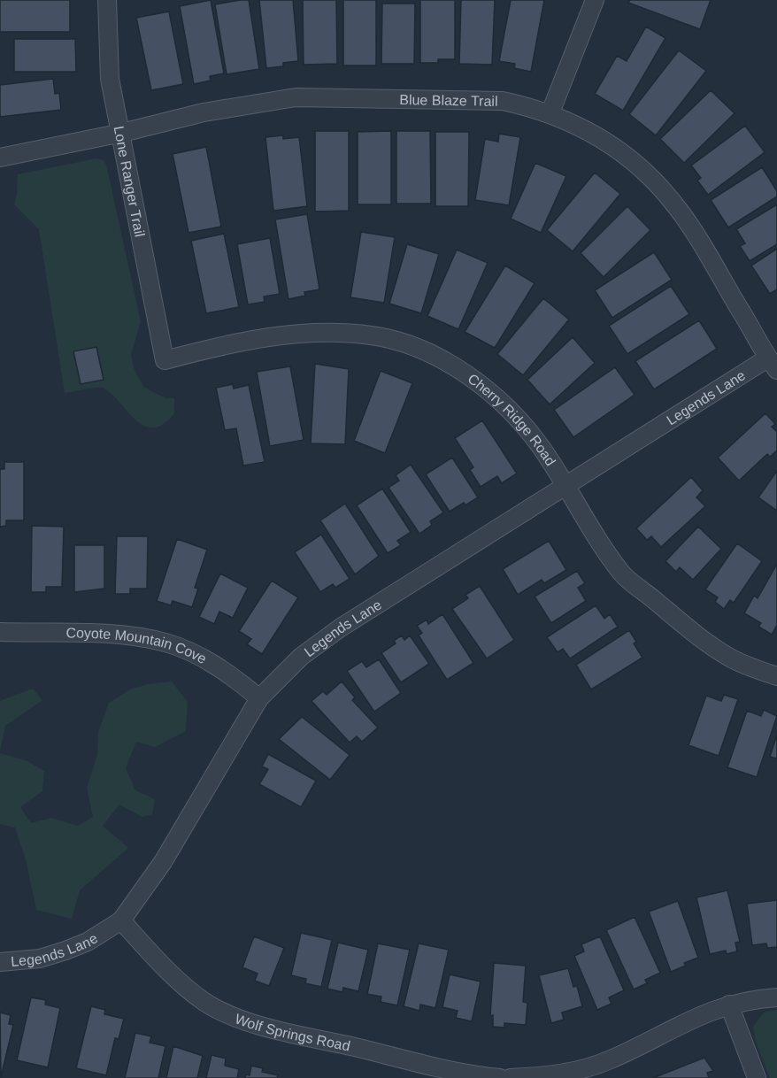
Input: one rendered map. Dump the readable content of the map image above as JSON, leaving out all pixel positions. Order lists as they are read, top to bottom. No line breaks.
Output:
{"streets":{"street":["Blue Blaze Trail","Lone Ranger Trail","Legends Lane","Cherry Ridge Road","Coyote Mountain Cove","Wolf Springs Road"]},"crossings":[["Blue Blaze Trail","Lone Ranger Trail"],["Blue Blaze Trail","Legends Lane"],["Lone Ranger Trail","Cherry Ridge Road"],["Legends Lane","Cherry Ridge Road"],["Legends Lane","Coyote Mountain Cove"],["Legends Lane","Wolf Springs Road"]]}
